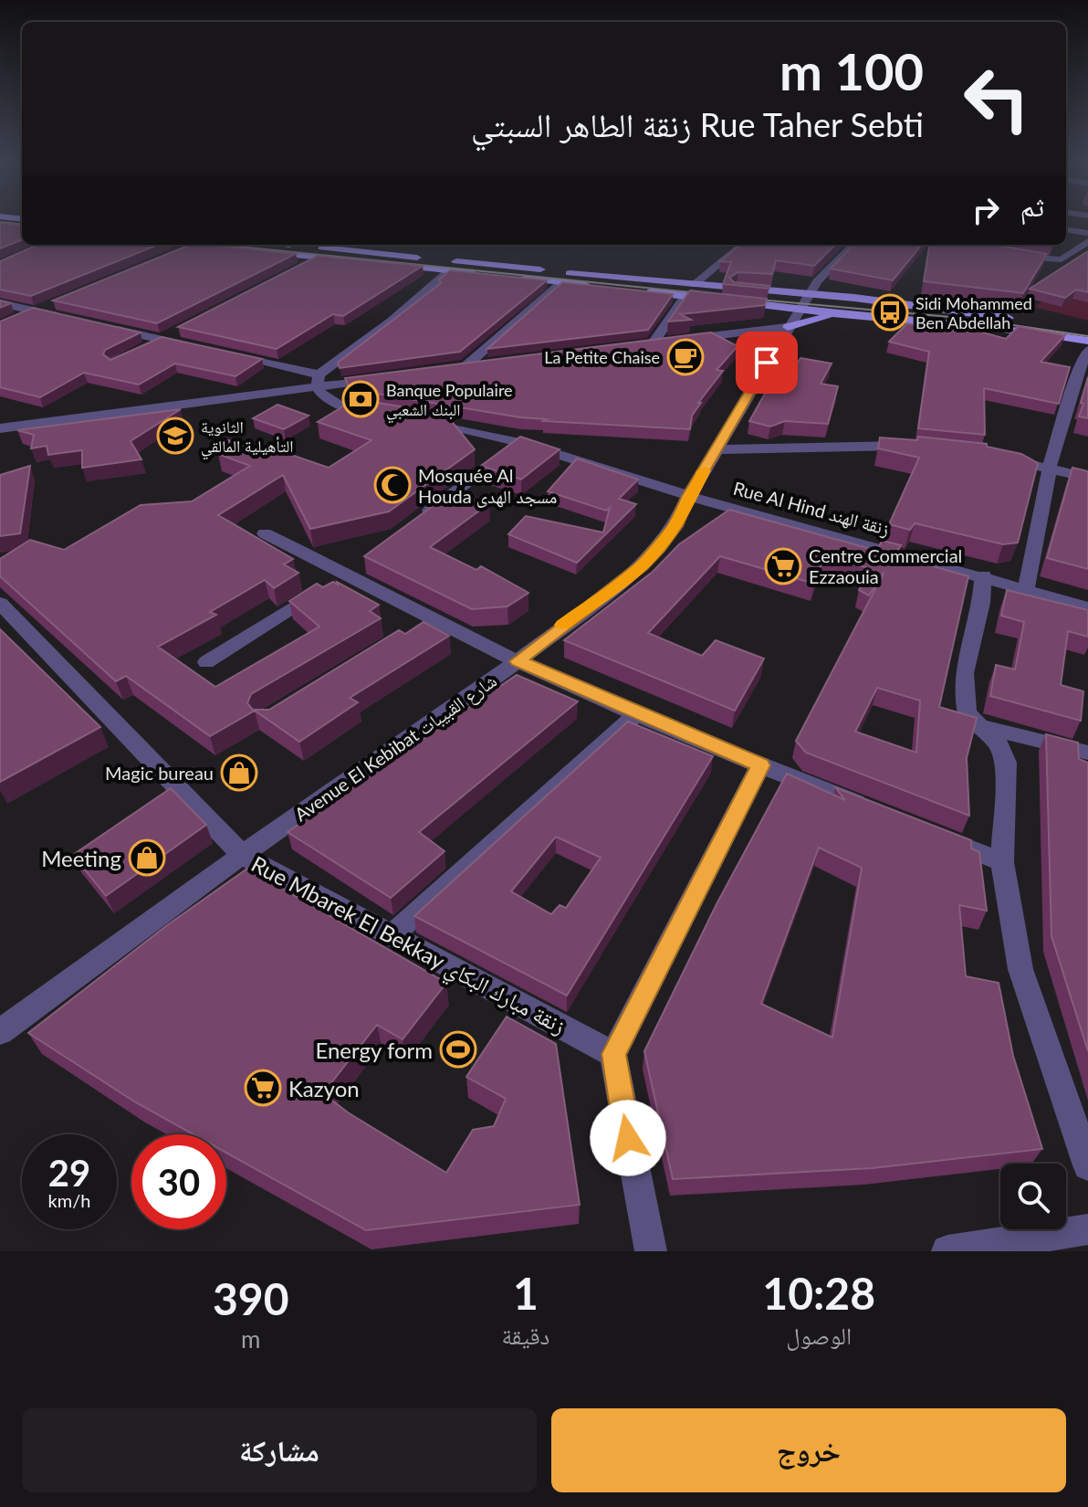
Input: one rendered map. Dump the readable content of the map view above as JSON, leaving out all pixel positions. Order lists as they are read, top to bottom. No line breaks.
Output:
{"streets":{"street":["Rue Al Hind زنقة الهند","Avenue El Kebibat شارع القبيبات","Rue Mbarek El Bekkay زنقة مبارك البكاي"]},"crossings":[["Rue Al Hind زنقة الهند","Avenue El Kebibat شارع القبيبات"],["Avenue El Kebibat شارع القبيبات","Rue Mbarek El Bekkay زنقة مبارك البكاي"]],"places":{"bus stop":["Sidi Mohammed Ben Abdellah"],"cafe":["La Petite Chaise"],"bank":["Banque Populaire البنك الشعبي"],"school or university":["الثانوية التأهيلية المالقي"],"mosque":["Mosquée Al Houda مسجد الهدى"],"supermarket":["Centre Commercial Ezzaouia","Kazyon"],"shop":["Magic bureau","Meeting"],"sports":["Energy form"]},"page":{"turn":["100 m","Rue Taher Sebti زنقة الطاهر السبتي"],"then":"ثم","speed":"29 km/h","limit":"30","eta":["10:28","الوصول","1","دقيقة","390","m"],"buttons":["خروج","مشاركة"]}}
